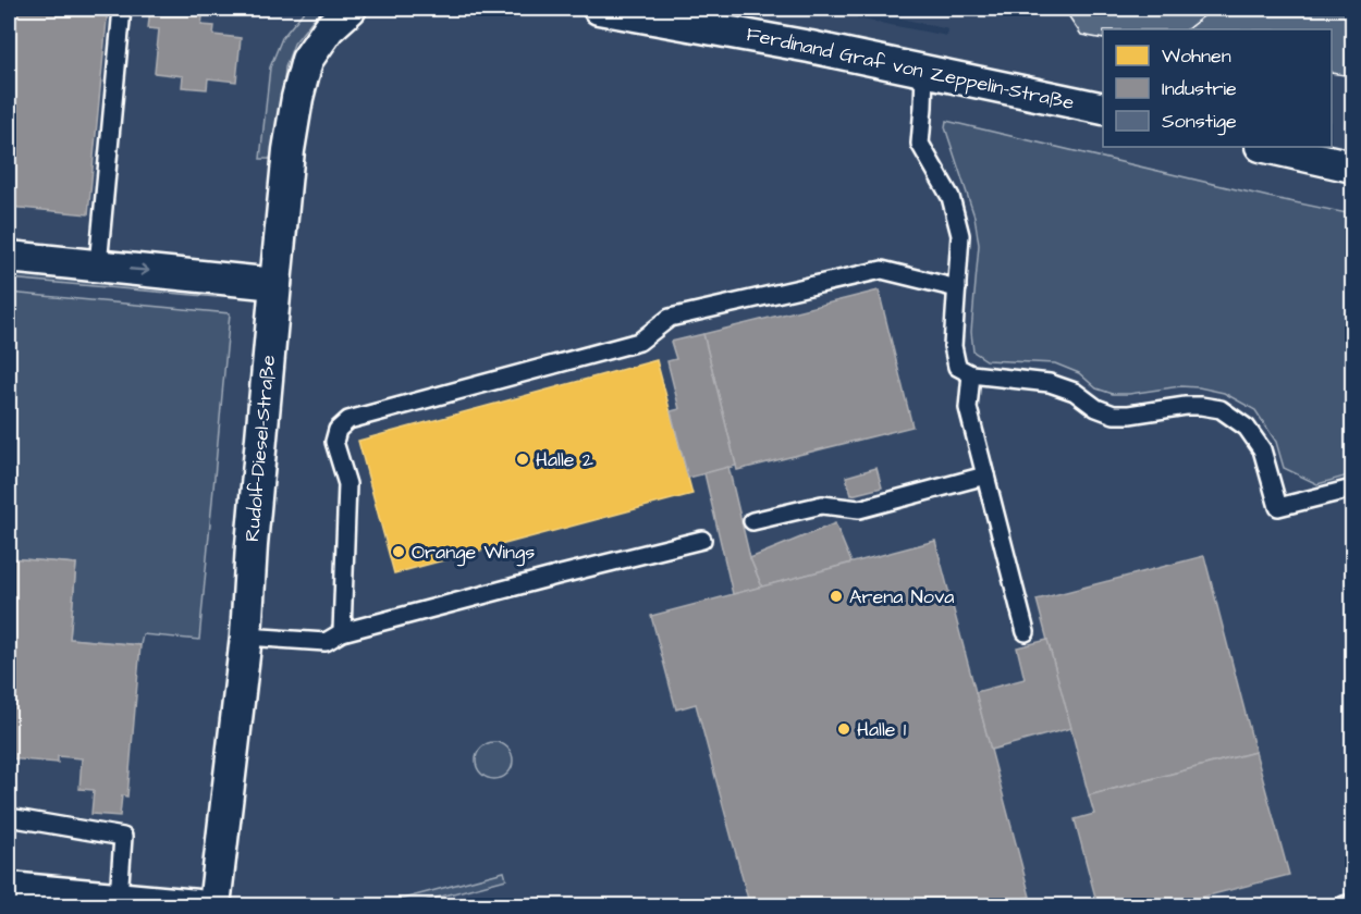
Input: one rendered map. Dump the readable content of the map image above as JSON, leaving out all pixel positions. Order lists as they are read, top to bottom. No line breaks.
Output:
{"streets":{"street":["Ferdinand Graf von Zeppelin-Straße","Rudolf-Diesel-Straße"]},"places":["Halle 2","Orange Wings","Arena Nova","Halle 1"],"legend":["Wohnen","Industrie","Sonstige"]}
